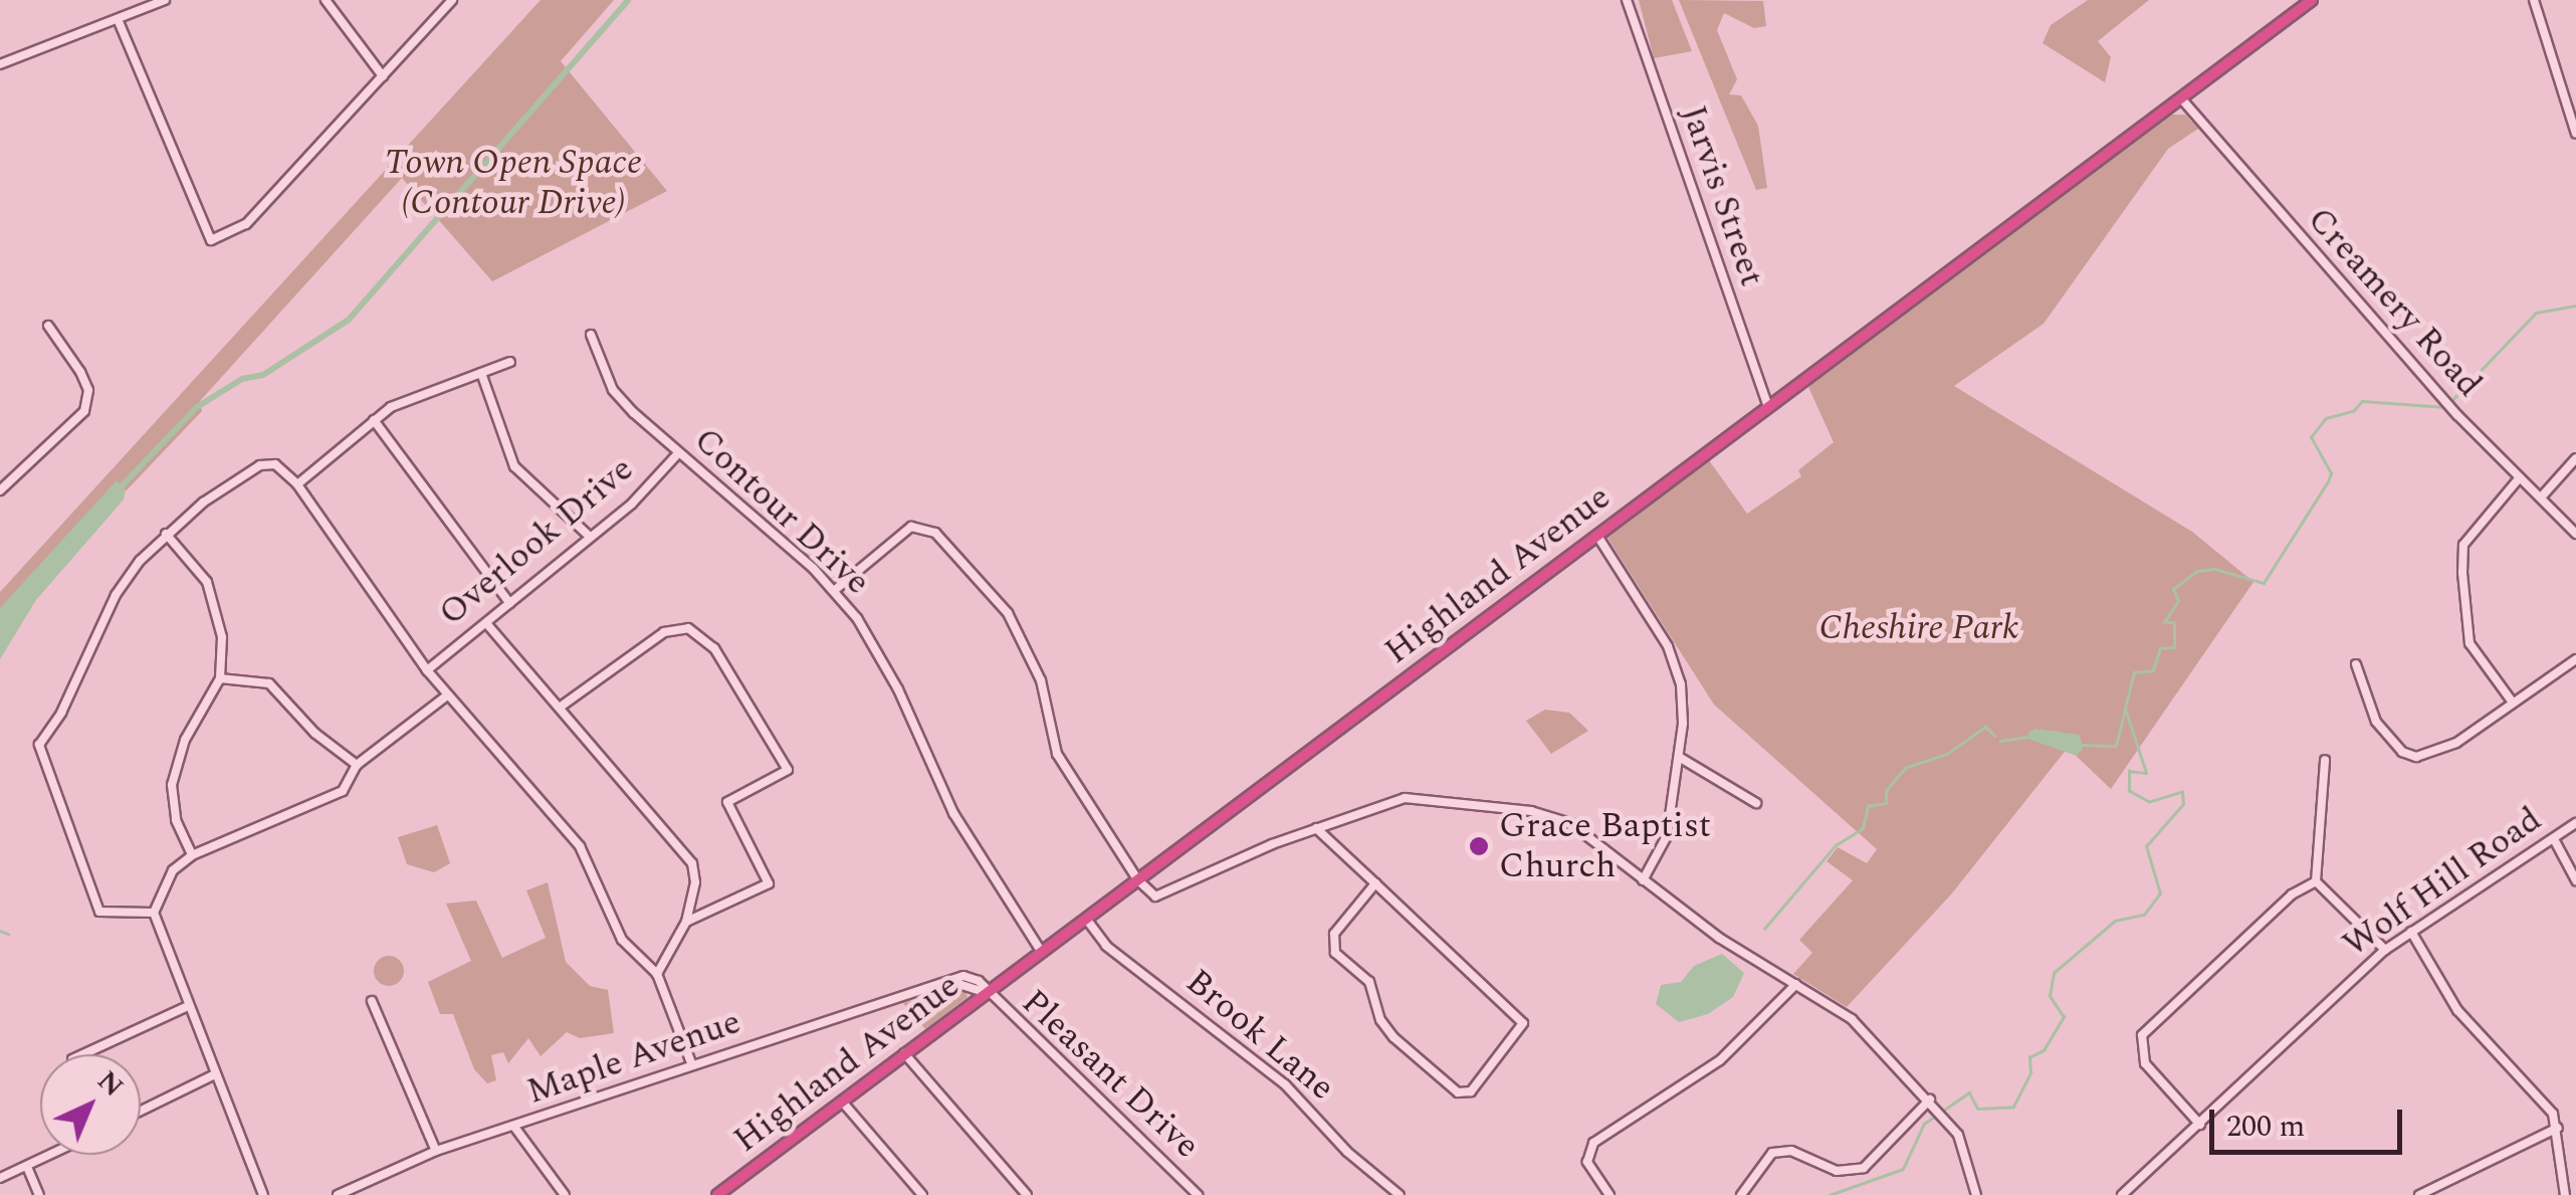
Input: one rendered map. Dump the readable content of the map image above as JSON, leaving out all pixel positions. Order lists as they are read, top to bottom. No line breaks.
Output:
{"streets":{"highway":["Highland Avenue"],"street":["Jarvis Street","Creamery Road","Contour Drive","Overlook Drive","Wolf Hill Road","Brook Lane","Maple Avenue","Pleasant Drive"]},"crossings":[["Jarvis Street","Highland Avenue"],["Creamery Road","Highland Avenue"],["Contour Drive","Overlook Drive"],["Contour Drive","Highland Avenue"],["Highland Avenue","Brook Lane"],["Highland Avenue","Maple Avenue"],["Highland Avenue","Pleasant Drive"],["Maple Avenue","Pleasant Drive"]],"parks":["Town Open Space (Contour Drive)","Cheshire Park"],"places":["Grace Baptist Church"],"scale_bar":"200 m","north":"top right"}
